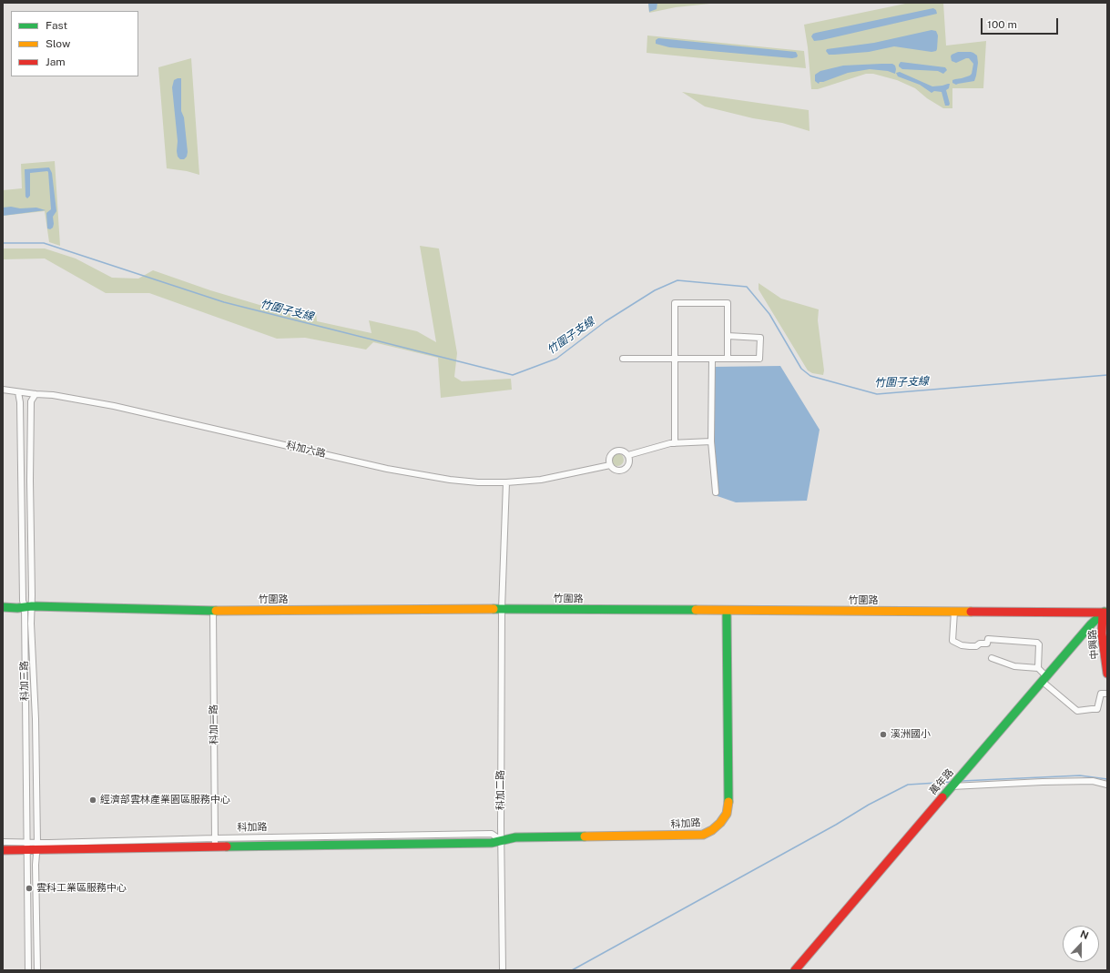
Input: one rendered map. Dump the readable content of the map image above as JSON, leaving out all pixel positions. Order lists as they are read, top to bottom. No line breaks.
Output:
{"streets":{"street":["科加六路","竹圍路","中興路","科加三路","科加一路","萬年路","科加二路","科加路"]},"crossings":[["科加六路","科加三路"],["科加六路","科加二路"],["竹圍路","中興路"],["竹圍路","科加三路"],["竹圍路","科加一路"],["竹圍路","萬年路"],["竹圍路","科加二路"],["竹圍路","科加路"],["中興路","萬年路"],["科加三路","科加路"],["科加一路","科加路"],["科加二路","科加路"]],"water":["竹圍子支線"],"places":["溪洲國小","經濟部雲林產業園區服務中心","雲科工業區服務中心"],"legend":["Fast","Slow","Jam"],"scale_bar":"100 m","north":"top"}
